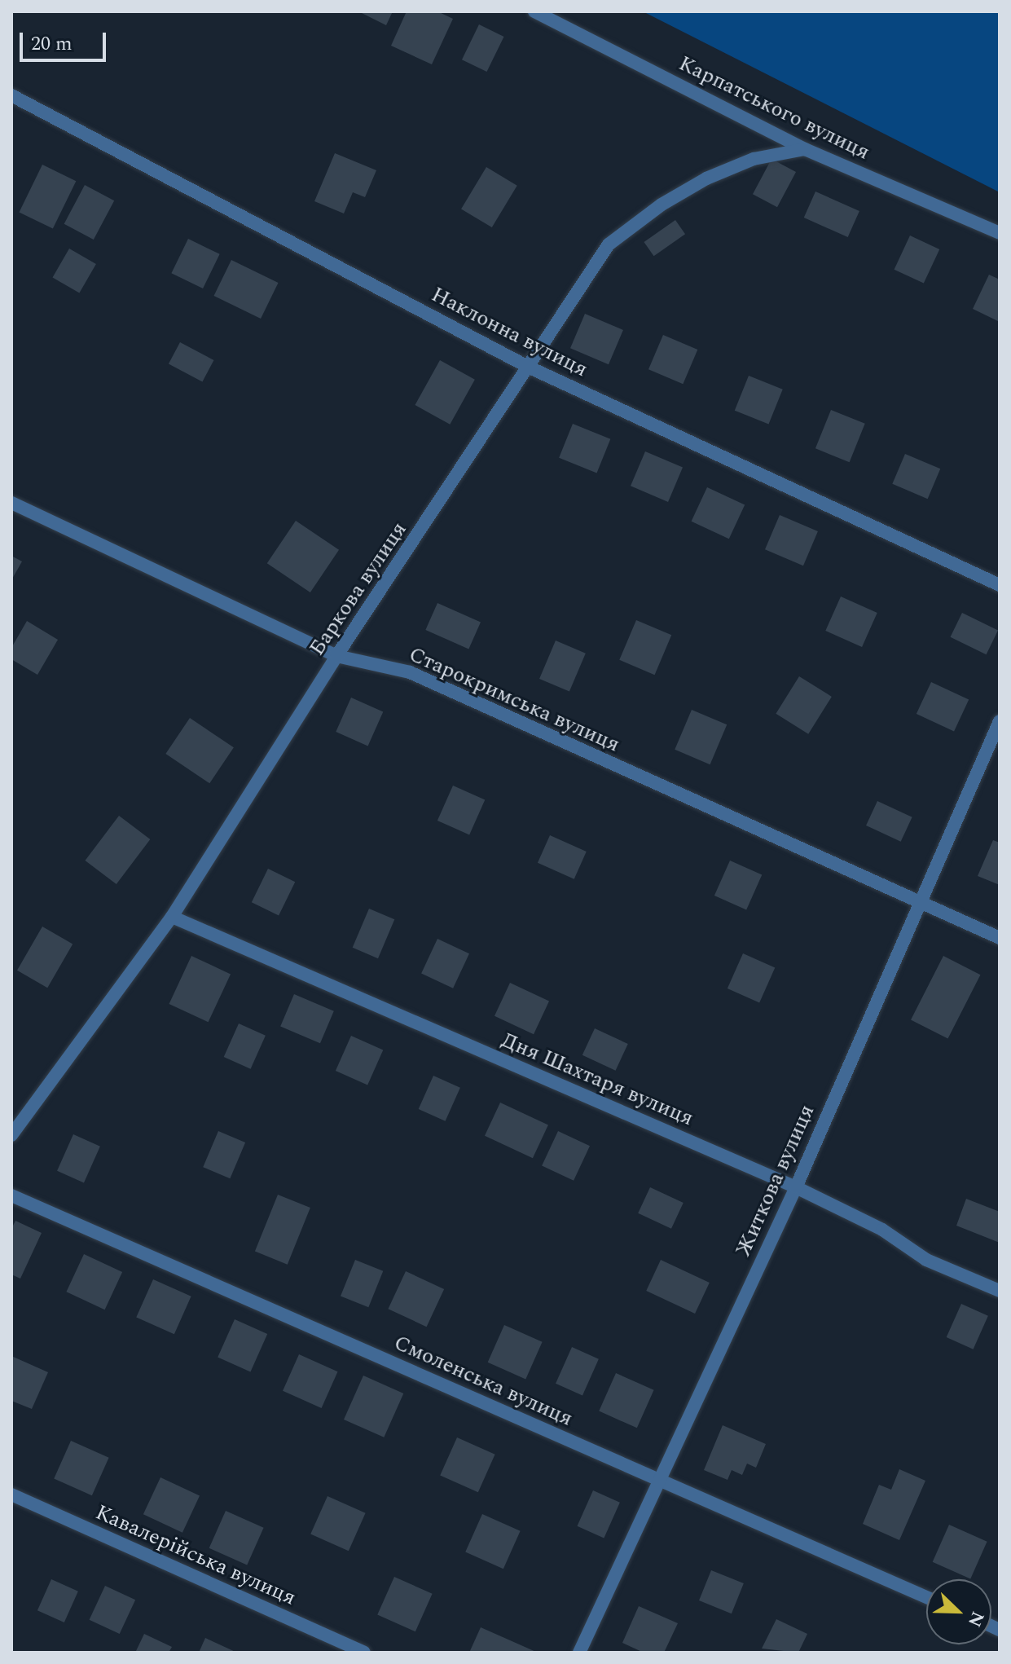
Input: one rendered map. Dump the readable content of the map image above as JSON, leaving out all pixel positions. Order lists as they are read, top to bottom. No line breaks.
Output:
{"streets":{"street":["Карпатського вулиця","Наклонна вулиця","Баркова вулиця","Старокримська вулиця","Дня Шахтаря вулиця","Житкова вулиця","Смоленська вулиця","Кавалерійська вулиця"]},"crossings":[["Карпатського вулиця","Баркова вулиця"],["Наклонна вулиця","Баркова вулиця"],["Баркова вулиця","Старокримська вулиця"],["Баркова вулиця","Дня Шахтаря вулиця"],["Старокримська вулиця","Житкова вулиця"],["Дня Шахтаря вулиця","Житкова вулиця"],["Житкова вулиця","Смоленська вулиця"]],"scale_bar":"20 m","north":"bottom right"}
